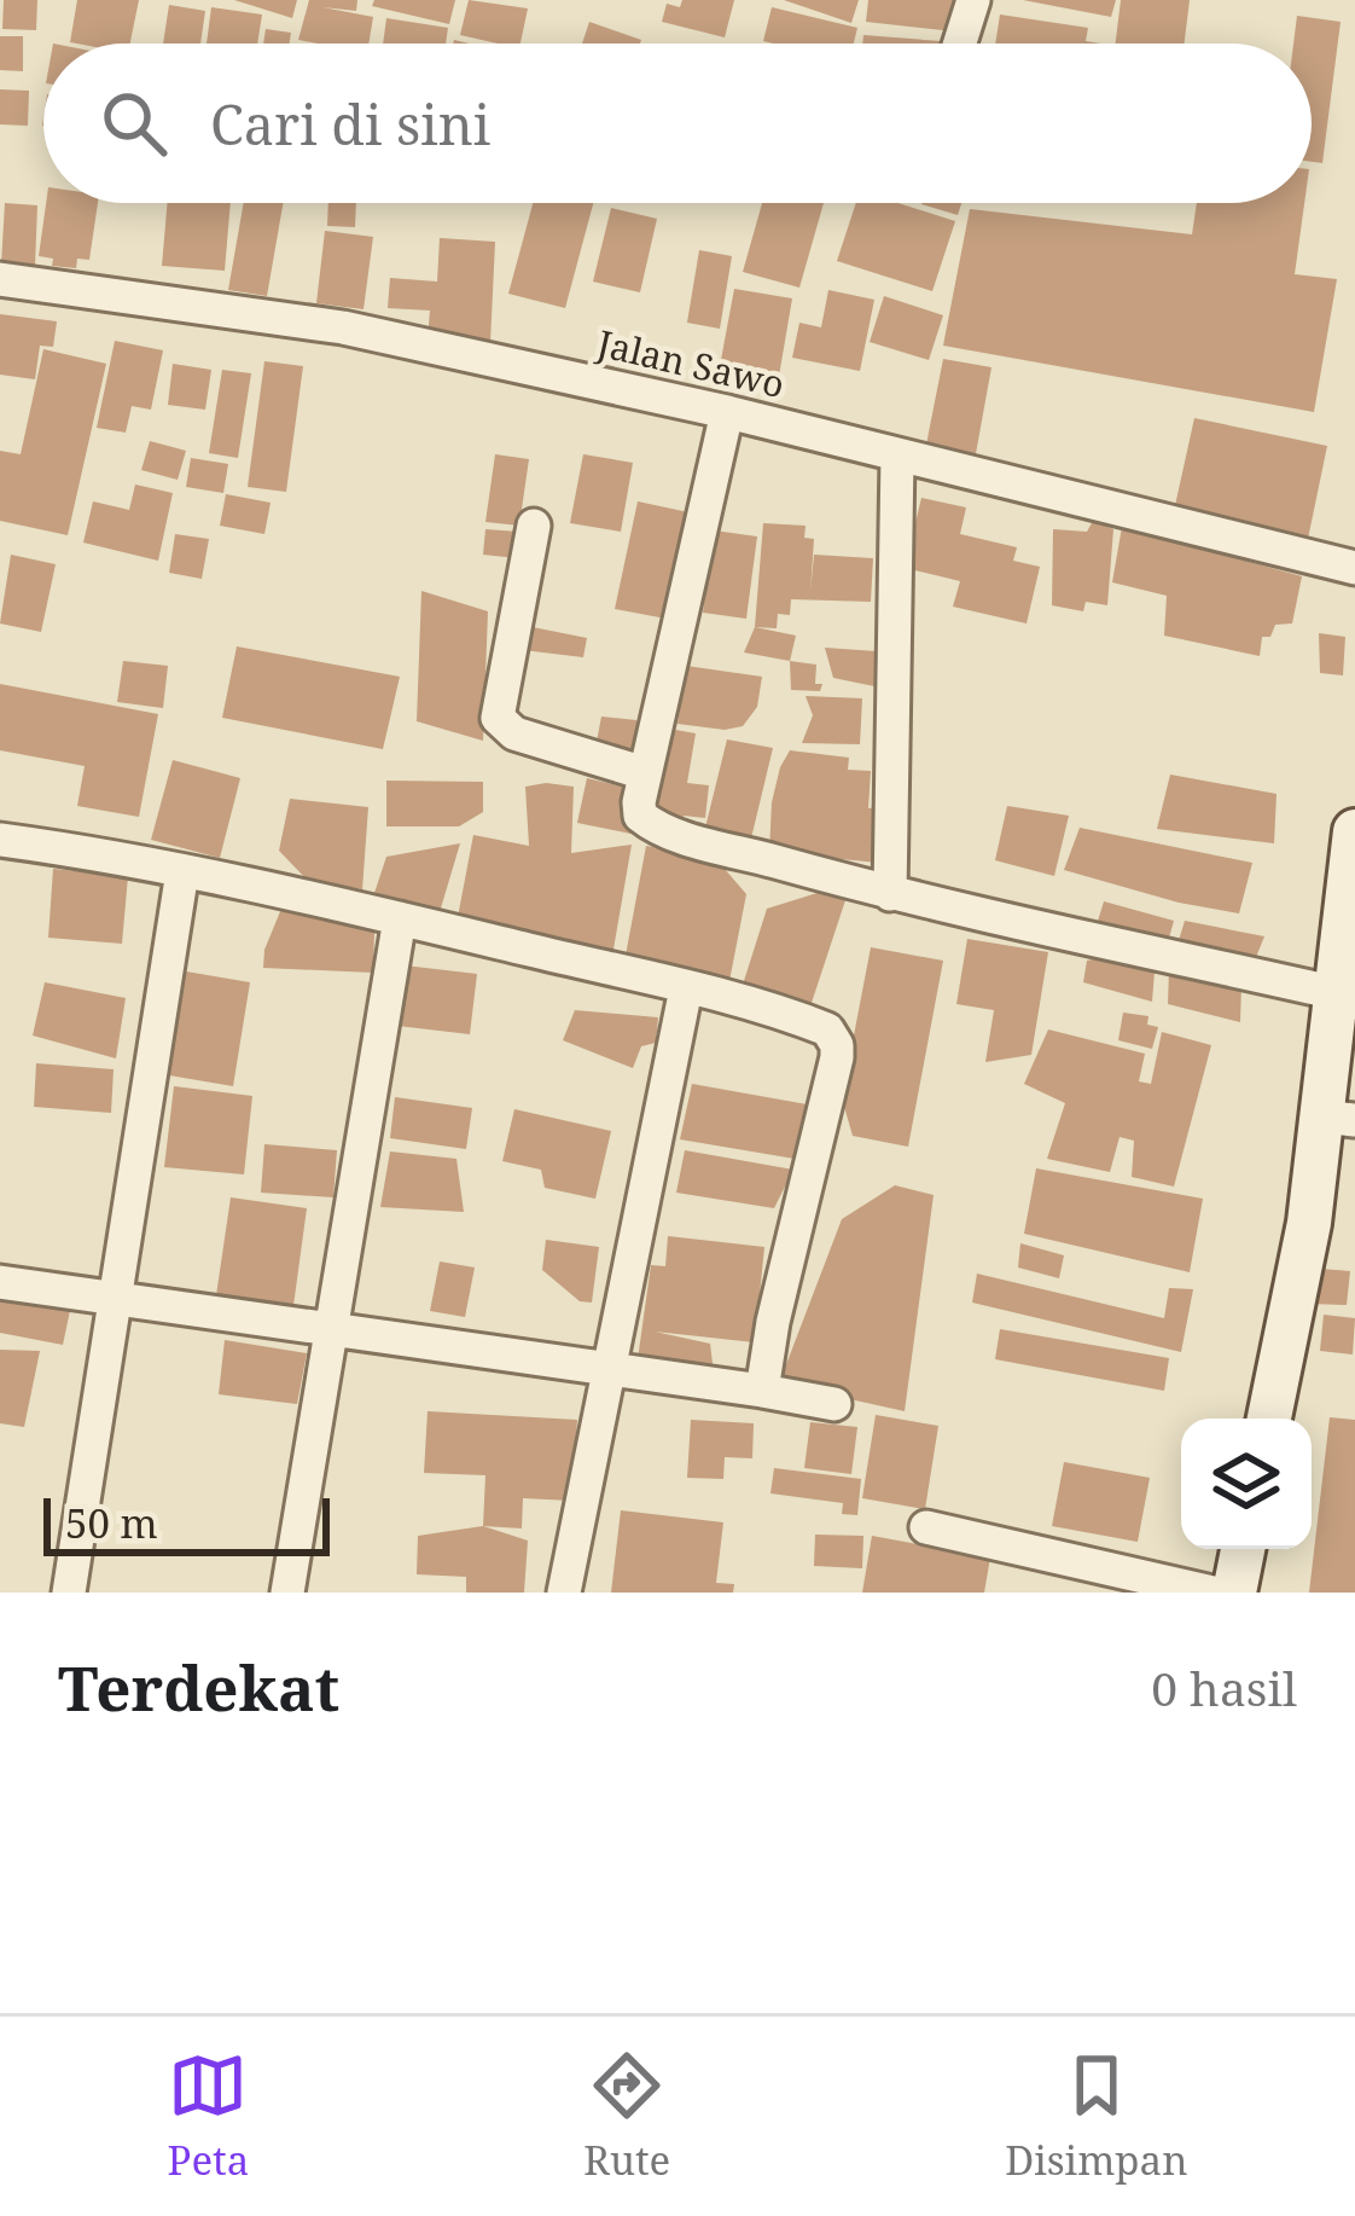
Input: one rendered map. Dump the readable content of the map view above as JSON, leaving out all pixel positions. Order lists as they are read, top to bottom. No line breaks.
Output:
{"streets":{"street":["Jalan Sawo"]},"scale_bar":"50 m","page":{"search":"Cari di sini","scale":"50 m","heading":["Terdekat","0 hasil"],"nav":["Peta","Rute","Disimpan"]}}
